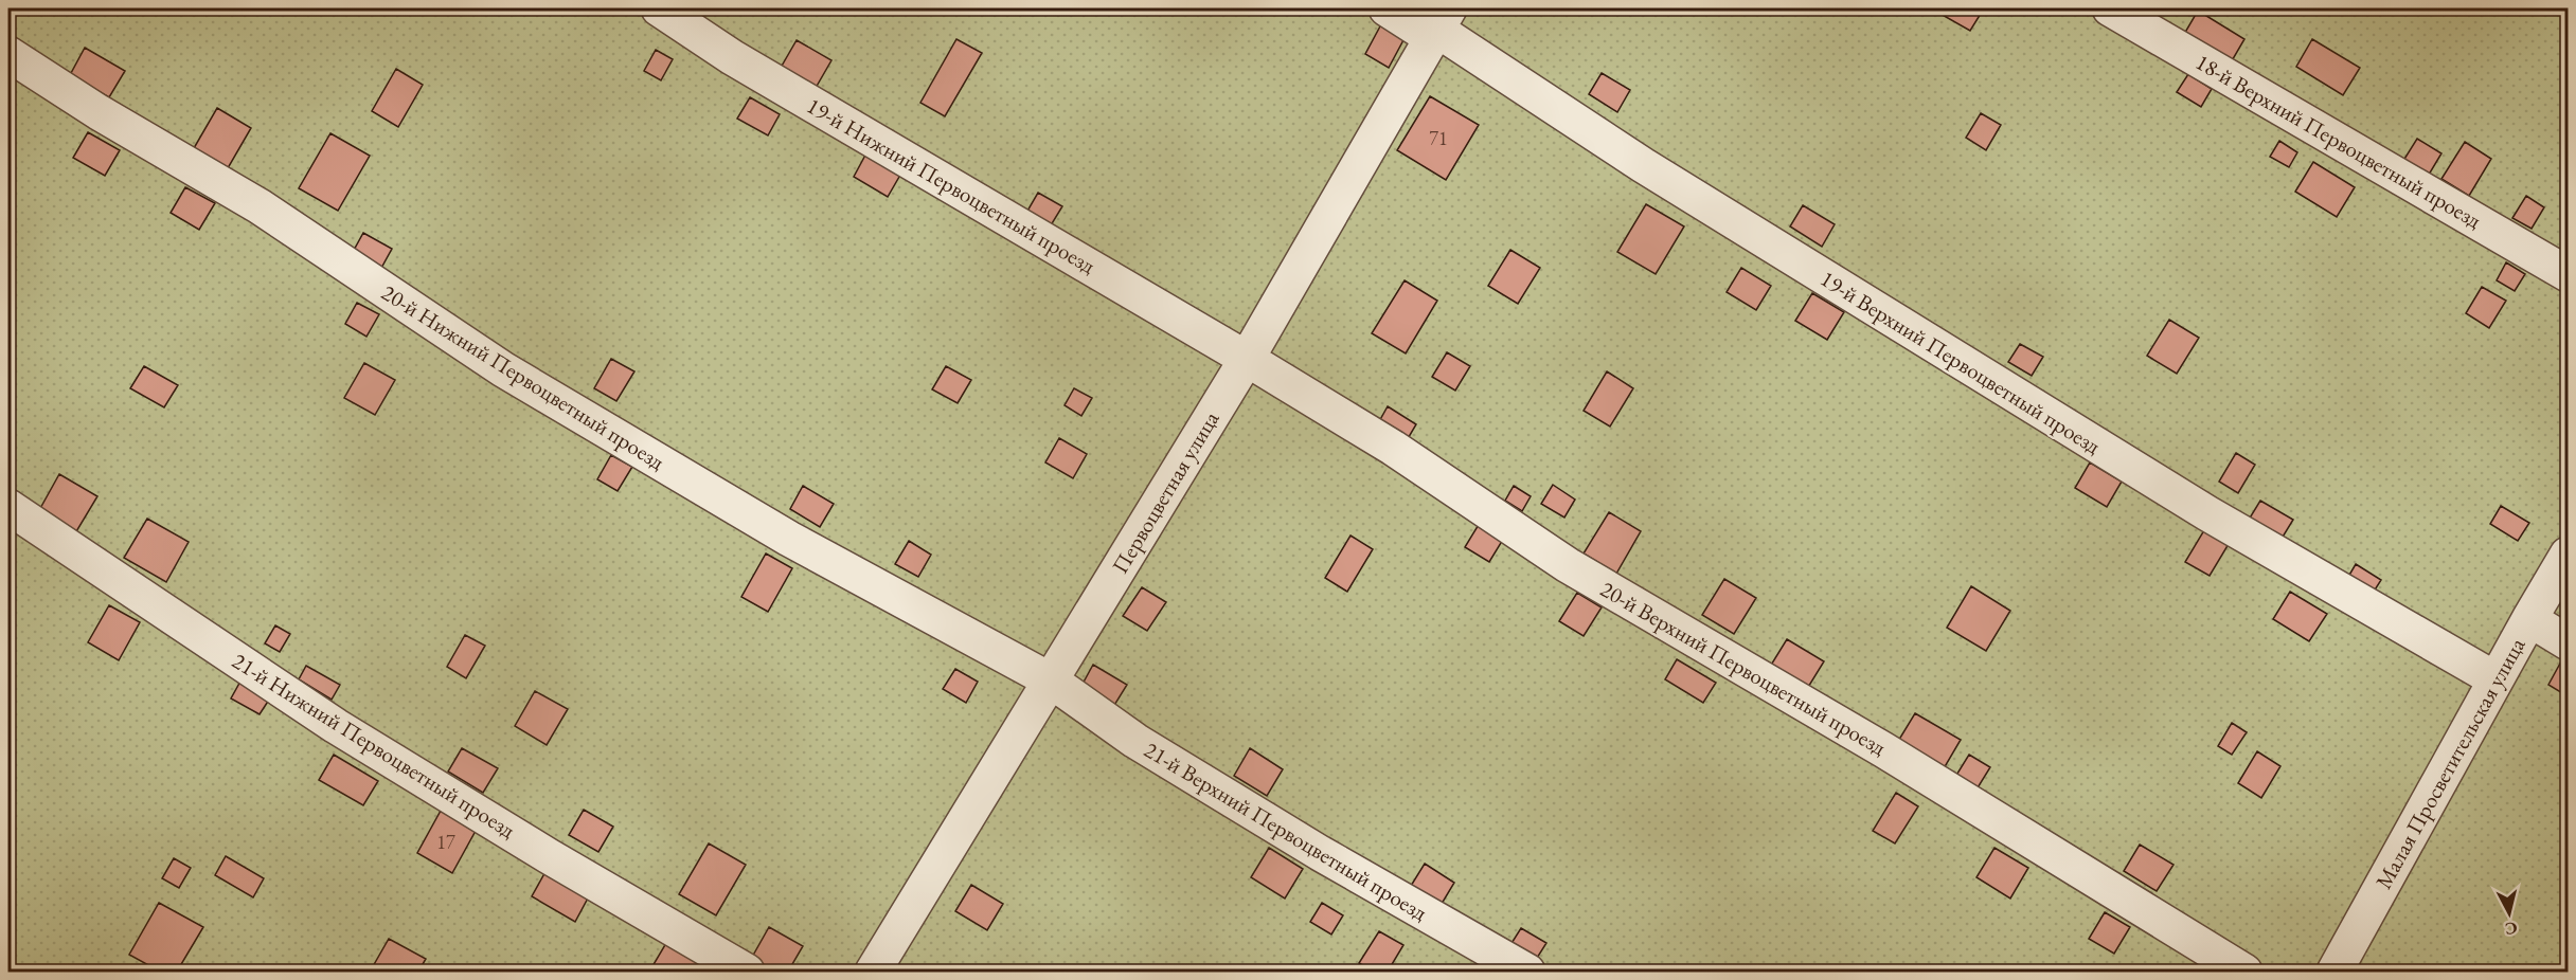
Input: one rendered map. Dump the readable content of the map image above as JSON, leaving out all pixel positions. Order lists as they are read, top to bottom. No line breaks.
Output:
{"streets":{"lane":["18-й Верхний Первоцветный проезд","19-й Нижний Первоцветный проезд","19-й Верхний Первоцветный проезд","20-й Нижний Первоцветный проезд","Первоцветная улица","20-й Верхний Первоцветный проезд","21-й Нижний Первоцветный проезд","Малая Просветительская улица","21-й Верхний Первоцветный проезд"]},"crossings":[["19-й Нижний Первоцветный проезд","Первоцветная улица"],["19-й Нижний Первоцветный проезд","20-й Верхний Первоцветный проезд"],["19-й Верхний Первоцветный проезд","Первоцветная улица"],["19-й Верхний Первоцветный проезд","Малая Просветительская улица"],["20-й Нижний Первоцветный проезд","Первоцветная улица"],["20-й Нижний Первоцветный проезд","21-й Верхний Первоцветный проезд"],["Первоцветная улица","20-й Верхний Первоцветный проезд"],["Первоцветная улица","21-й Верхний Первоцветный проезд"]],"house_numbers":["71","17"],"north":"bottom"}
